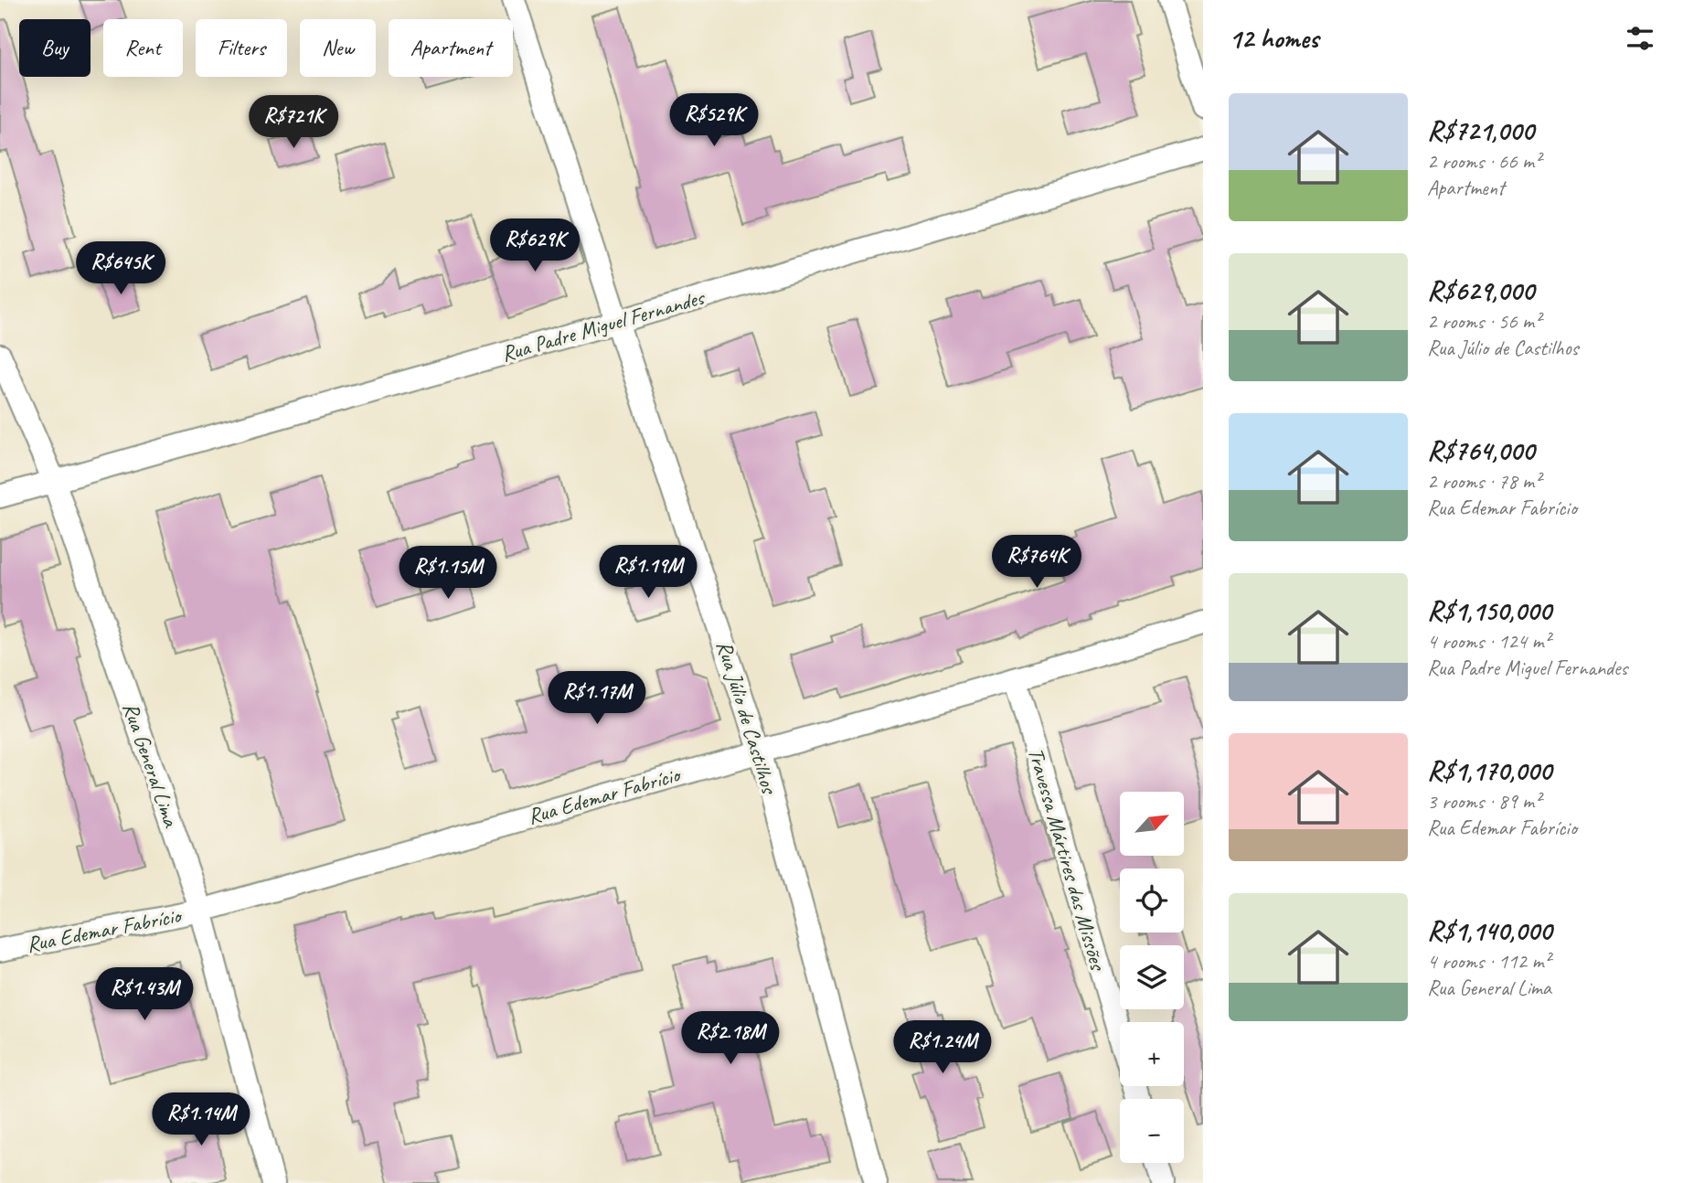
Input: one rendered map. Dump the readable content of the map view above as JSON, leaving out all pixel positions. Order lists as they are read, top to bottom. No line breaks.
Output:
{"streets":{"street":["Rua Padre Miguel Fernandes","Rua Júlio de Castilhos","Rua General Lima","Rua Edemar Fabrício","Travessa Mártires das Missões"]},"crossings":[["Rua Padre Miguel Fernandes","Rua Júlio de Castilhos"],["Rua Padre Miguel Fernandes","Rua General Lima"],["Rua Júlio de Castilhos","Rua Edemar Fabrício"],["Rua General Lima","Rua Edemar Fabrício"],["Rua Edemar Fabrício","Travessa Mártires das Missões"]],"north":"top right","page":{"heading":"12 homes","chip":["Buy","Rent","Filters","New","Apartment"],"list":[{"name":"R$721,000","note":"2 rooms · 66 m² · Apartment"},{"name":"R$629,000","note":"2 rooms · 56 m² · Rua Júlio de Castilhos"},{"name":"R$764,000","note":"2 rooms · 78 m² · Rua Edemar Fabrício"},{"name":"R$1,150,000","note":"4 rooms · 124 m² · Rua Padre Miguel Fernandes"},{"name":"R$1,170,000","note":"3 rooms · 89 m² · Rua Edemar Fabrício"},{"name":"R$1,140,000","note":"4 rooms · 112 m² · Rua General Lima"}],"price":["R$529K","R$721K","R$629K","R$645K","R$764K","R$1.19M","R$1.15M","R$1.17M","R$1.43M","R$2.18M","R$1.24M","R$1.14M"],"map_buttons":["+","−"]}}
